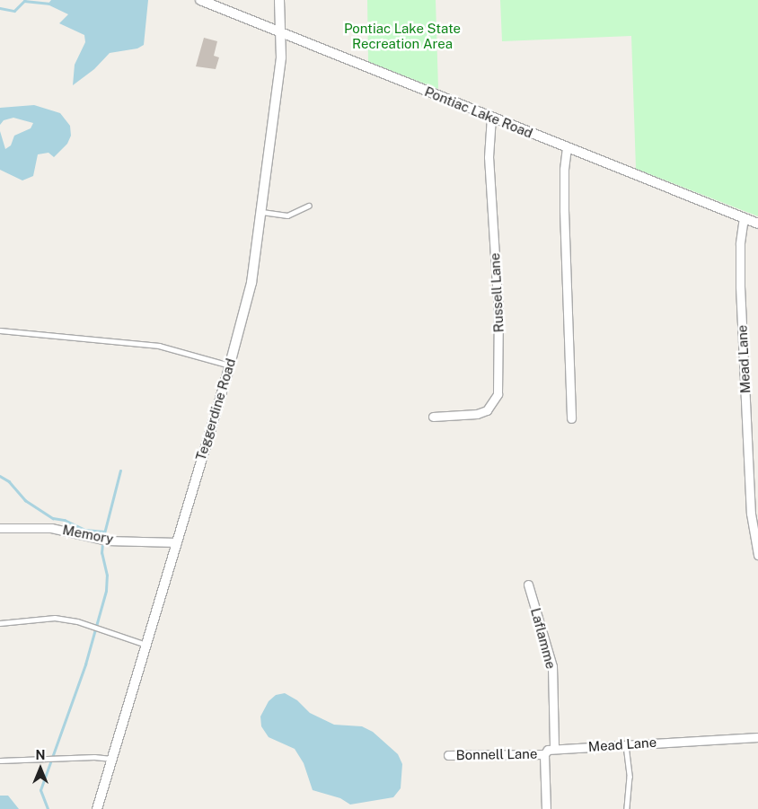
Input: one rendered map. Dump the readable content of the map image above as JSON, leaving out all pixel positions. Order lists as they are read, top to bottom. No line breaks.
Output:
{"streets":{"street":["Pontiac Lake Road","Russell Lane","Mead Lane","Teggerdine Road","Memory","Laflamme","Bonnell Lane"]},"crossings":[["Pontiac Lake Road","Russell Lane"],["Pontiac Lake Road","Mead Lane"],["Pontiac Lake Road","Teggerdine Road"],["Mead Lane","Laflamme"],["Mead Lane","Bonnell Lane"],["Teggerdine Road","Memory"]],"parks":["Pontiac Lake State Recreation Area"],"north":"top"}
